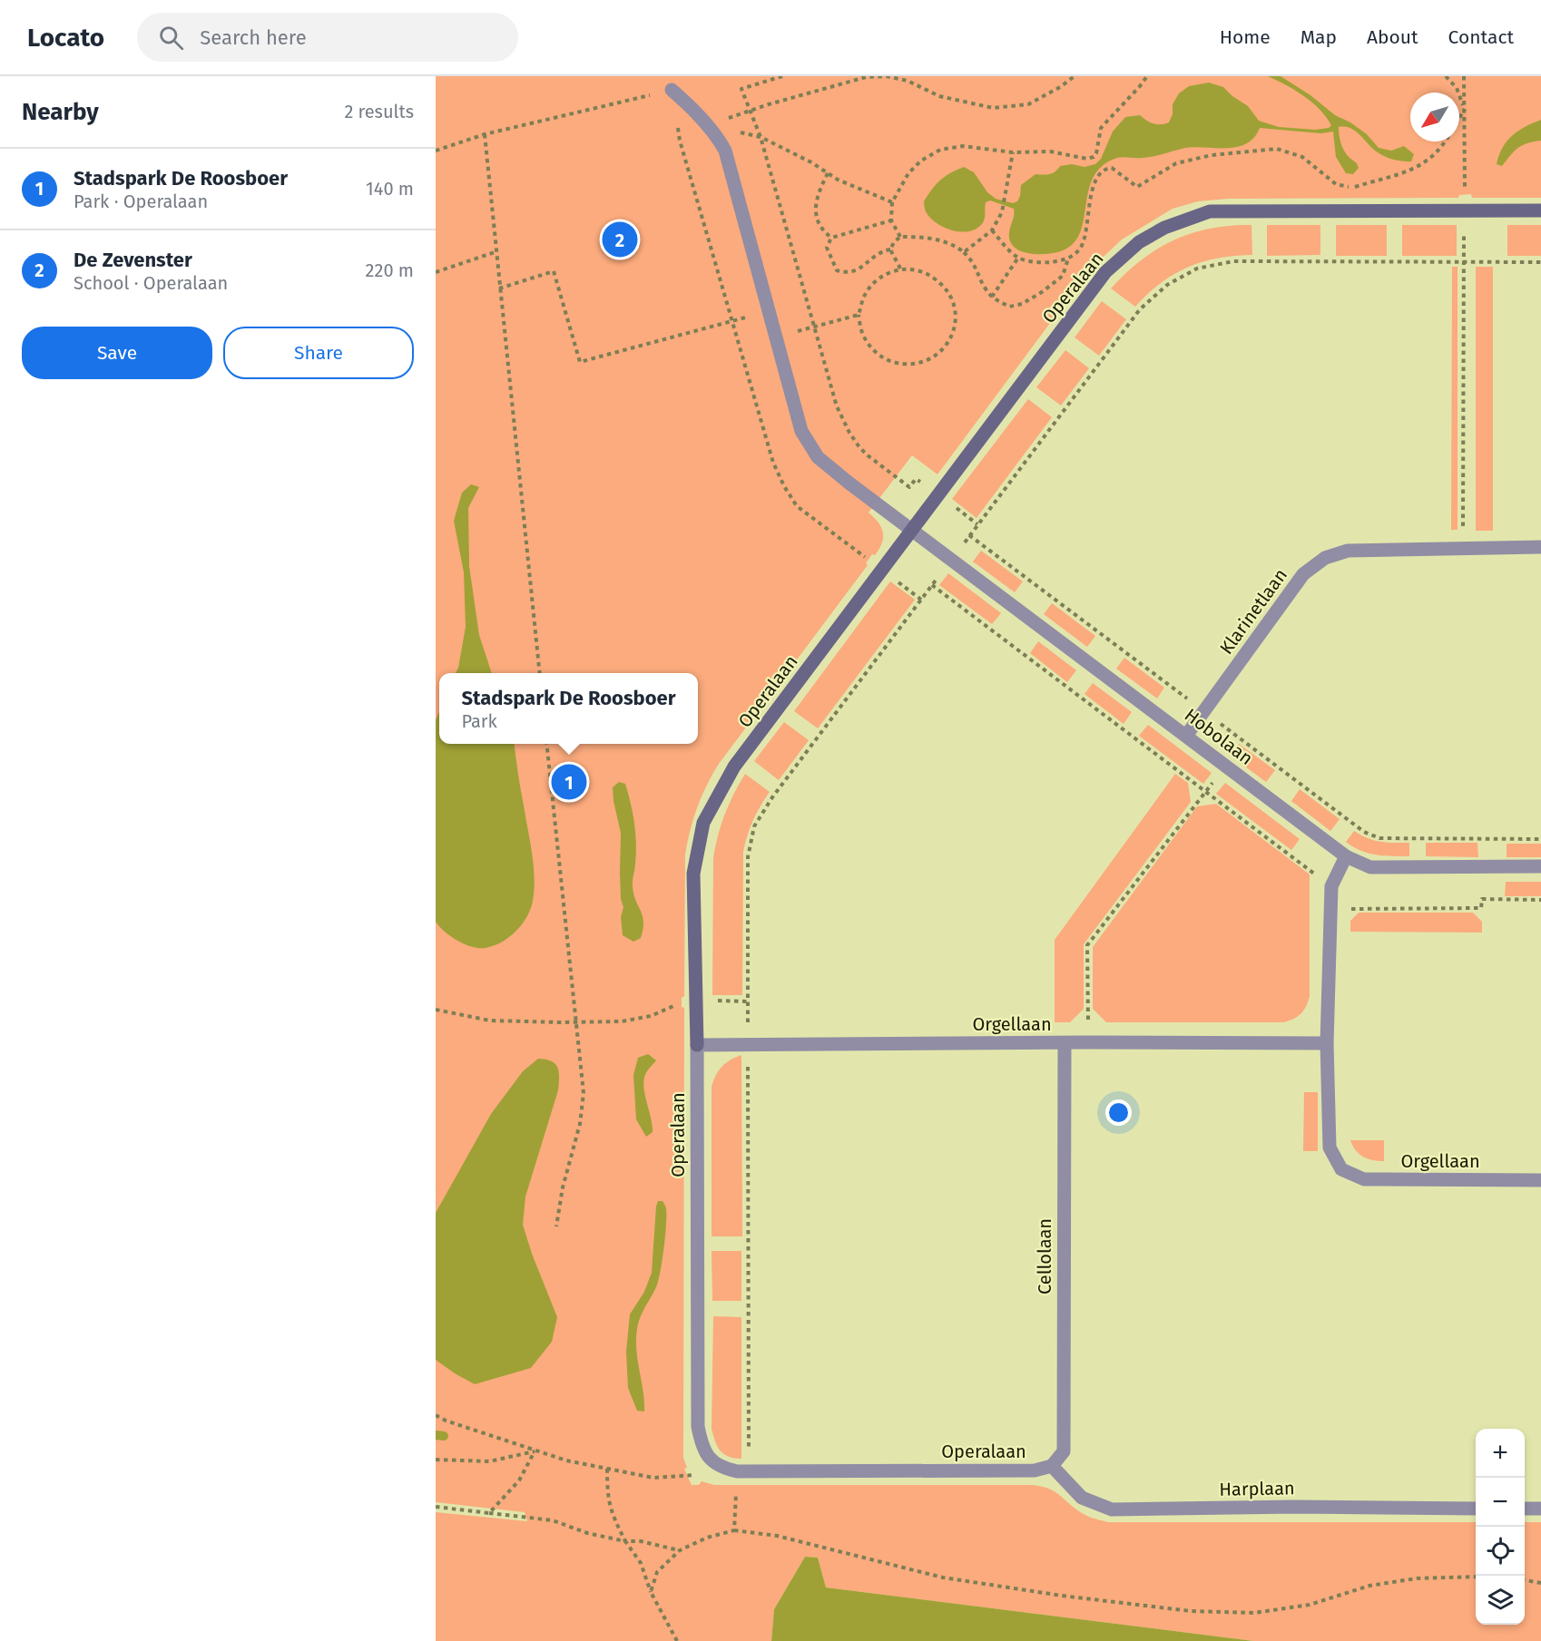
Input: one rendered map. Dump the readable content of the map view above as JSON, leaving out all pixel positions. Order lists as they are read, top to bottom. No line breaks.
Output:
{"streets":{"street":["Operalaan","Klarinetlaan","Hobolaan","Orgellaan","Cellolaan","Harplaan"]},"crossings":[["Operalaan","Hobolaan"],["Operalaan","Orgellaan"],["Operalaan","Cellolaan"],["Operalaan","Harplaan"],["Klarinetlaan","Hobolaan"],["Hobolaan","Orgellaan"],["Orgellaan","Cellolaan"],["Cellolaan","Harplaan"]],"north":"bottom left","page":{"header":"Locato","search":"Search here","nav":["Home","Map","About","Contact"],"heading":["Nearby","2 results"],"list":[{"mark":"1","name":"Stadspark De Roosboer","note":"Park · Operalaan","value":"140 m"},{"mark":"2","name":"De Zevenster","note":"School · Operalaan","value":"220 m"}],"pins":["2","1"],"buttons":["Save","Share"],"popup":["Stadspark De Roosboer","Park"],"map_buttons":["+","−"]}}
